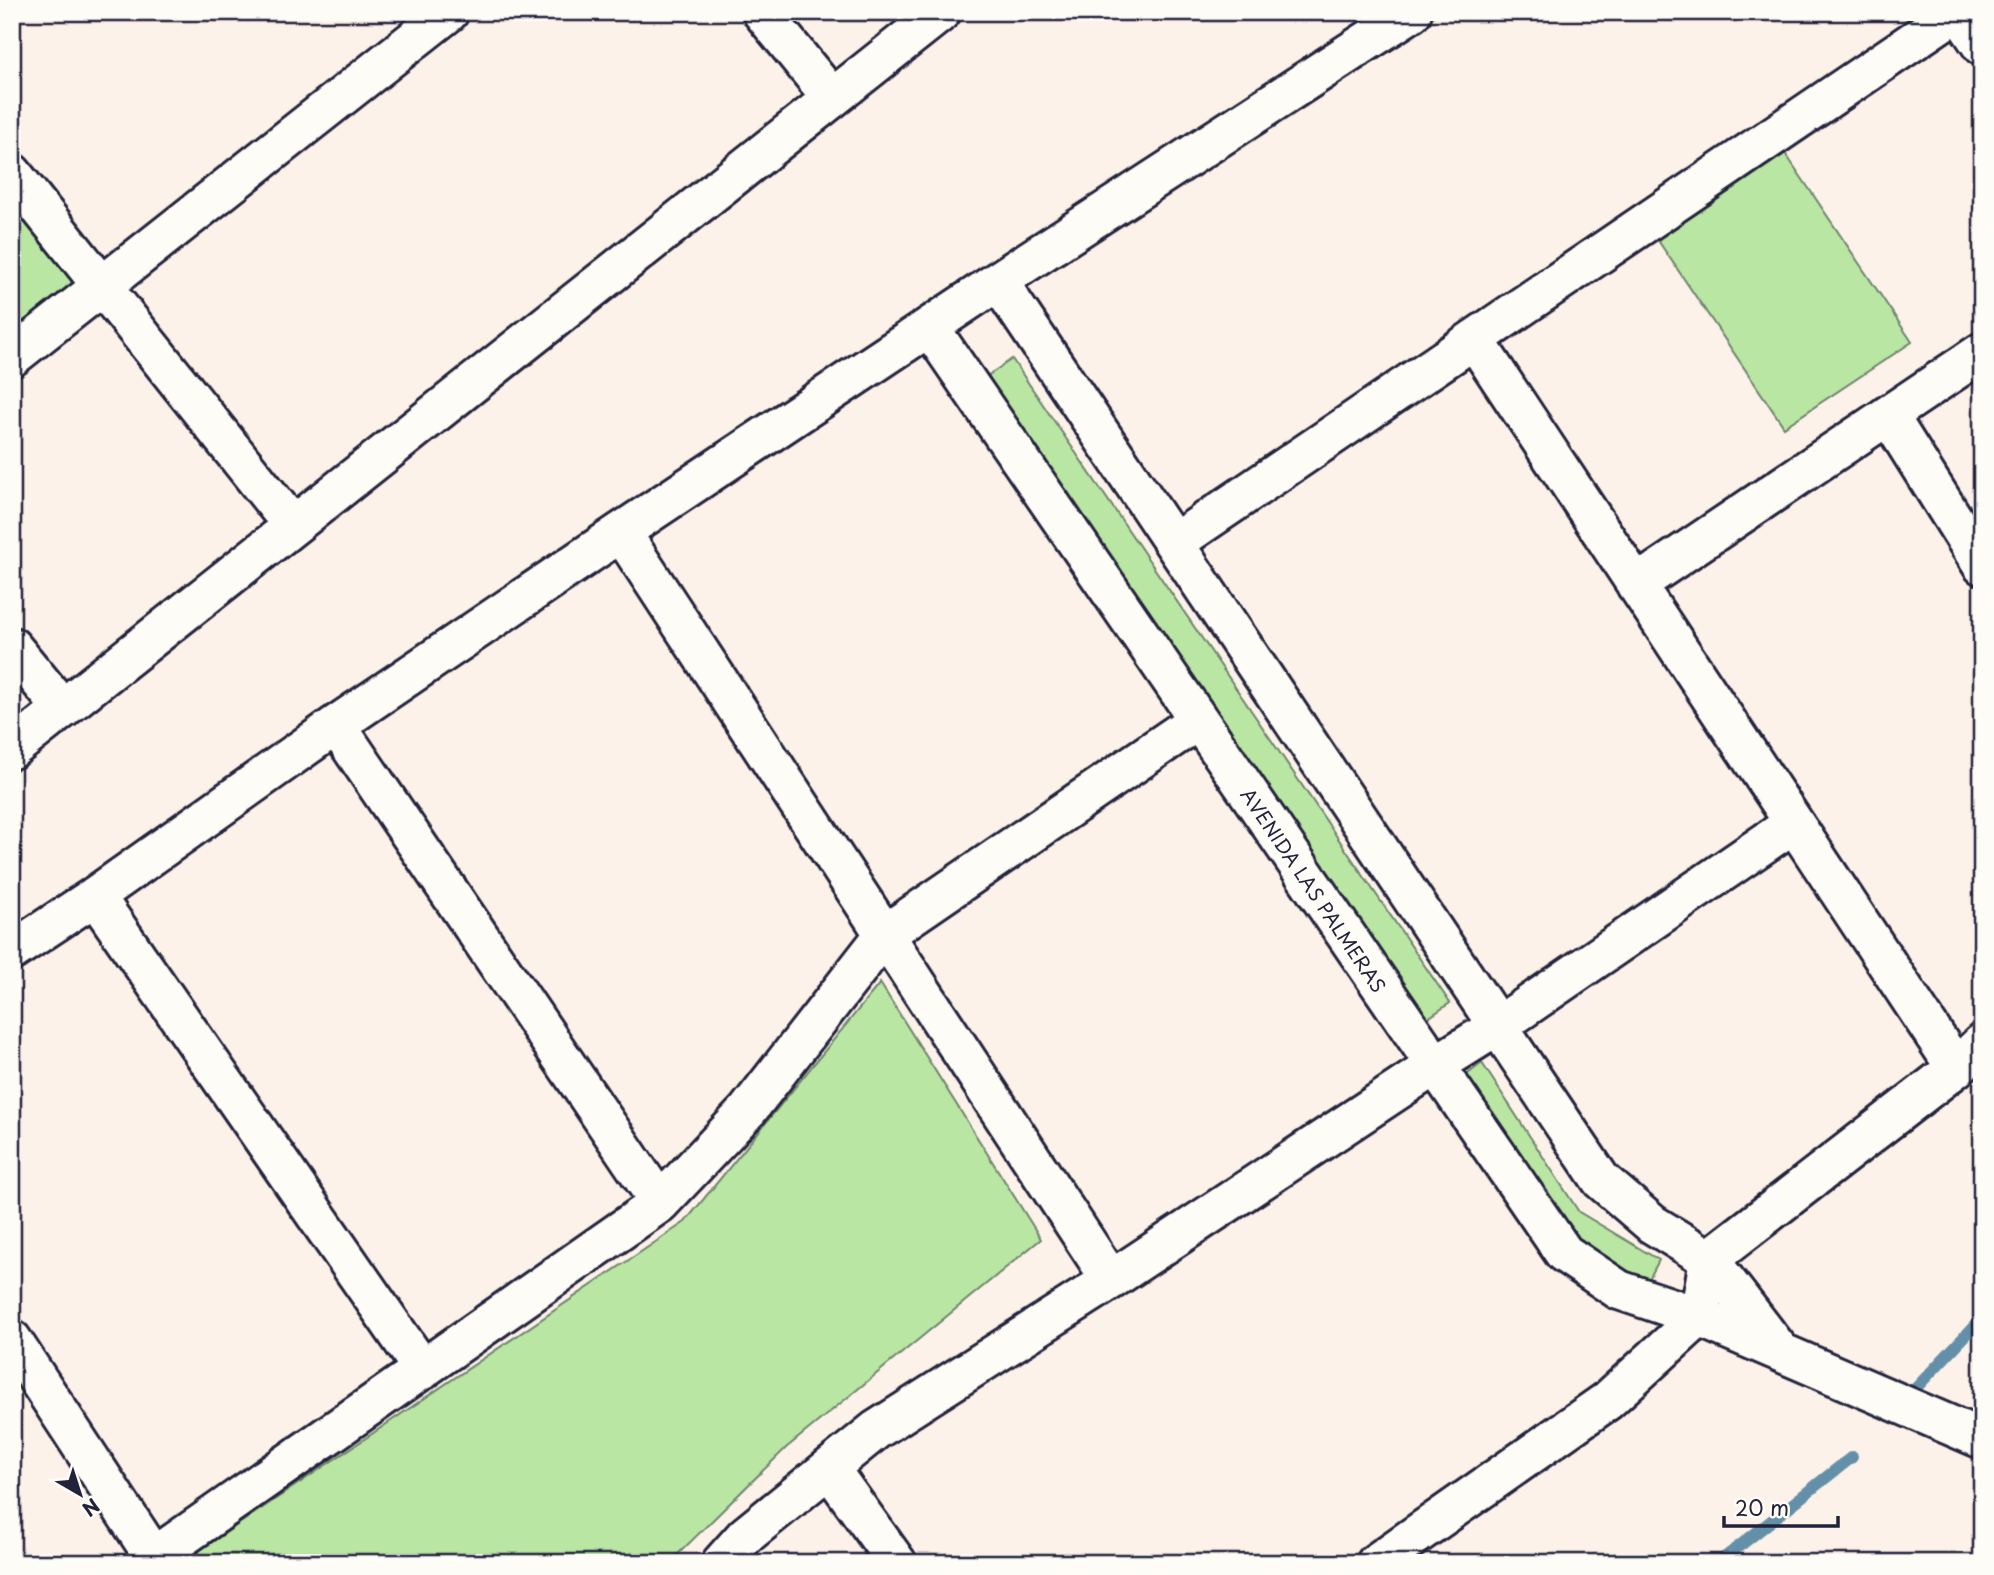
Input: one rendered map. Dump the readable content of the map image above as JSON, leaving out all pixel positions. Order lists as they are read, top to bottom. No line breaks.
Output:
{"streets":{"street":["AVENIDA LAS PALMERAS"]},"scale_bar":"20 m","north":"bottom right"}
